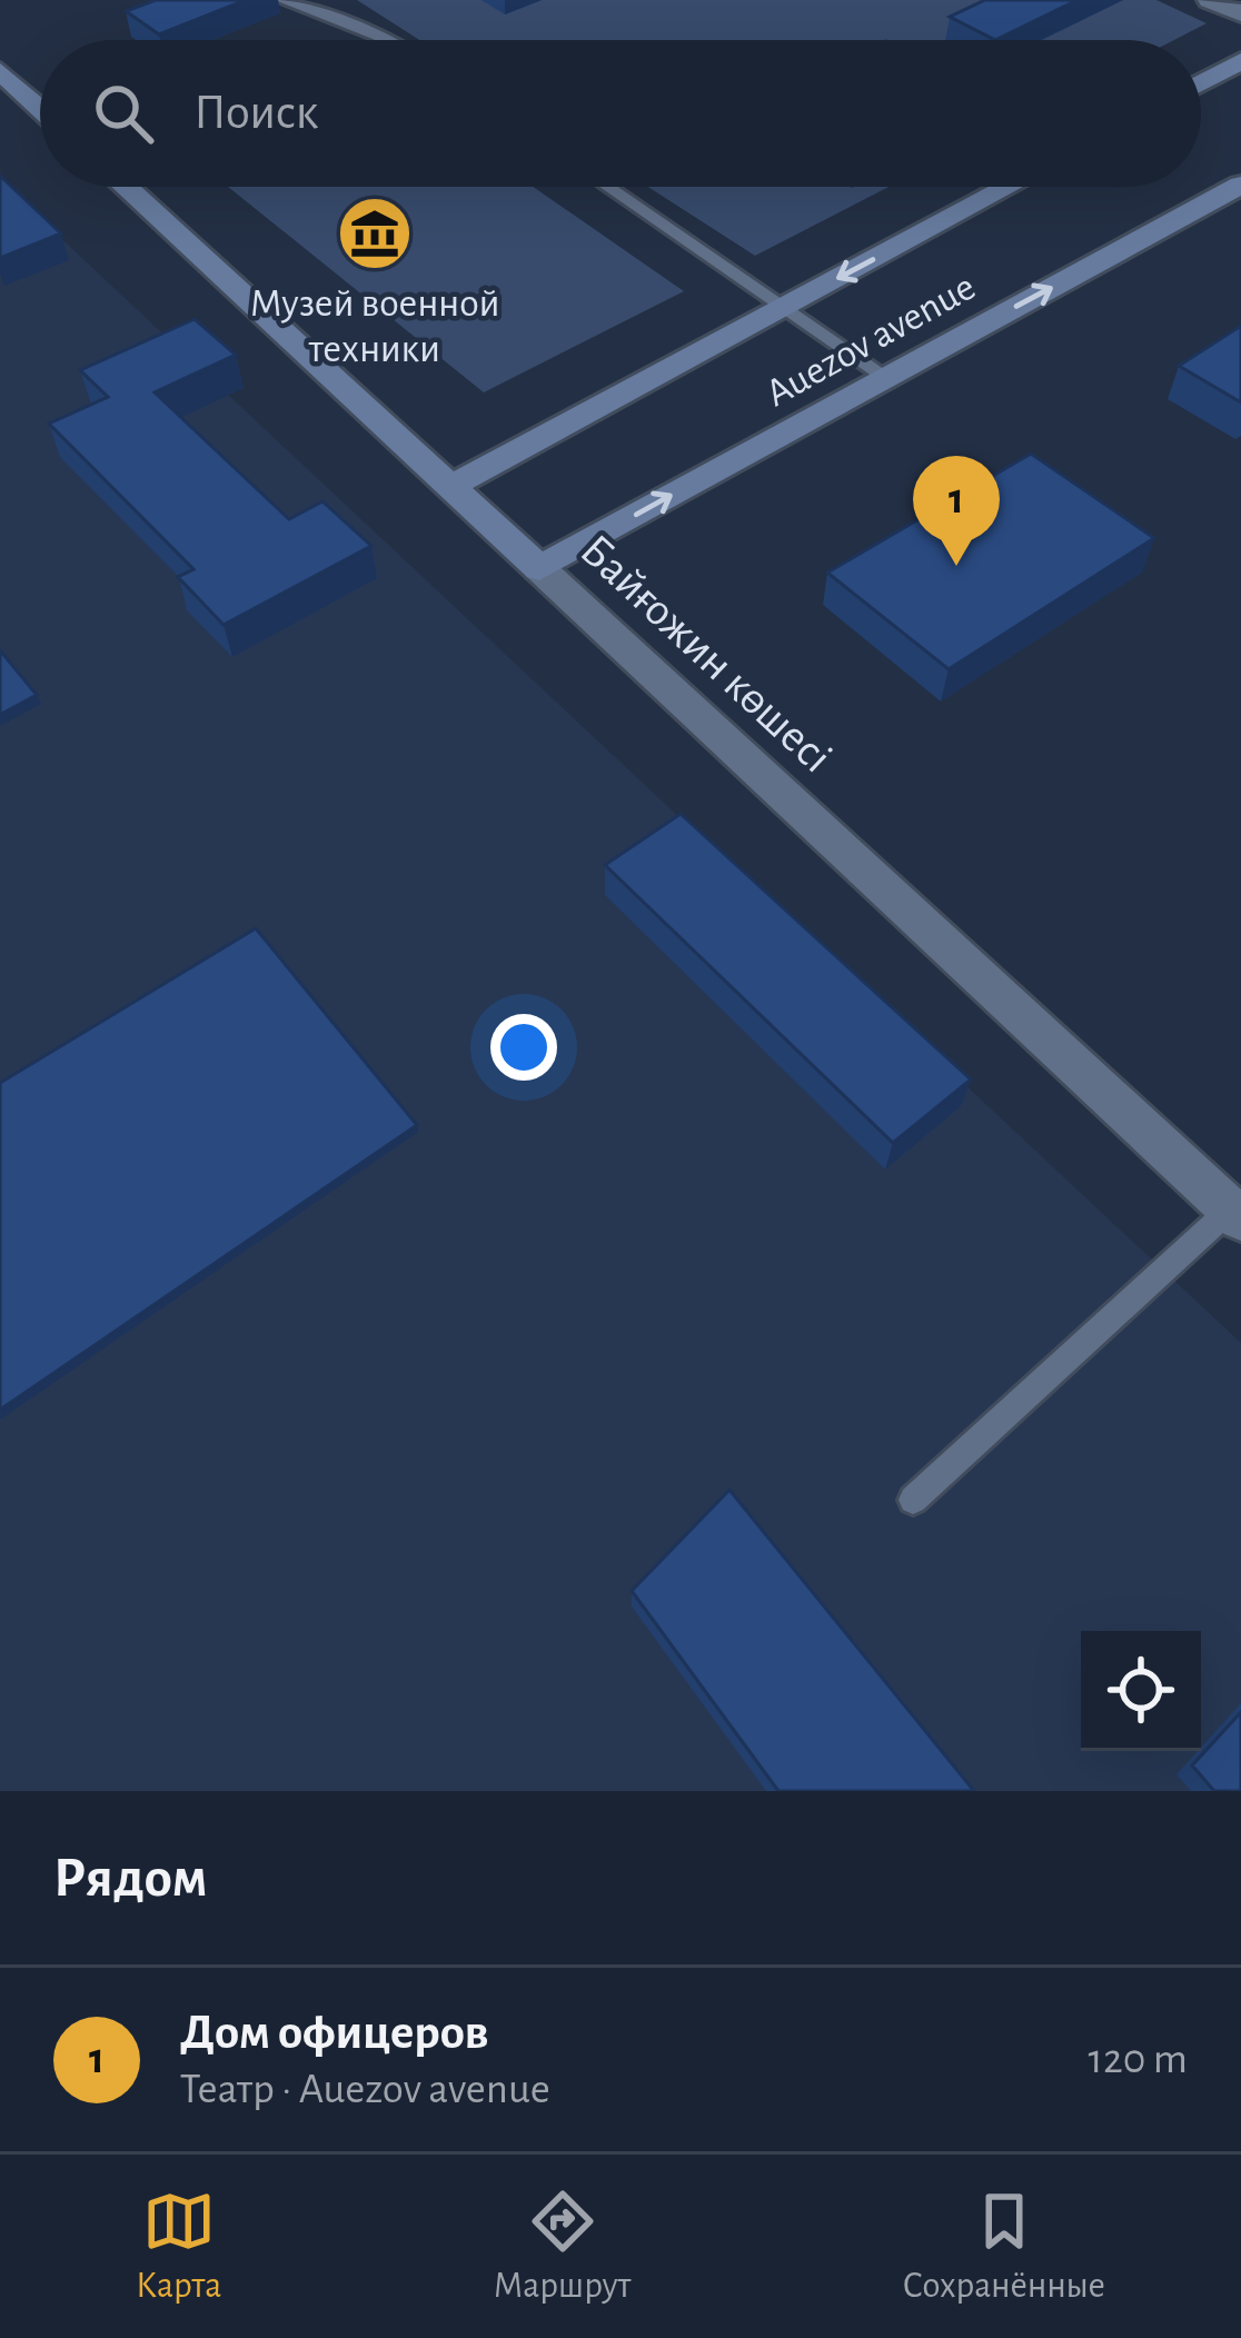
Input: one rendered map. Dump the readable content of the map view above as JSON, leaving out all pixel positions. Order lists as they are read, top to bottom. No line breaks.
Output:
{"streets":{"main road":["Auezov avenue","Байғожин көшесі"]},"crossings":[["Auezov avenue","Байғожин көшесі"]],"places":{"museum":["Музей военной техники"]},"page":{"search":"Поиск","pins":"1","heading":"Рядом","list":[{"mark":"1","name":"Дом офицеров","note":"Театр · Auezov avenue","value":"120 m"}],"nav":["Карта","Маршрут","Сохранённые"]}}
